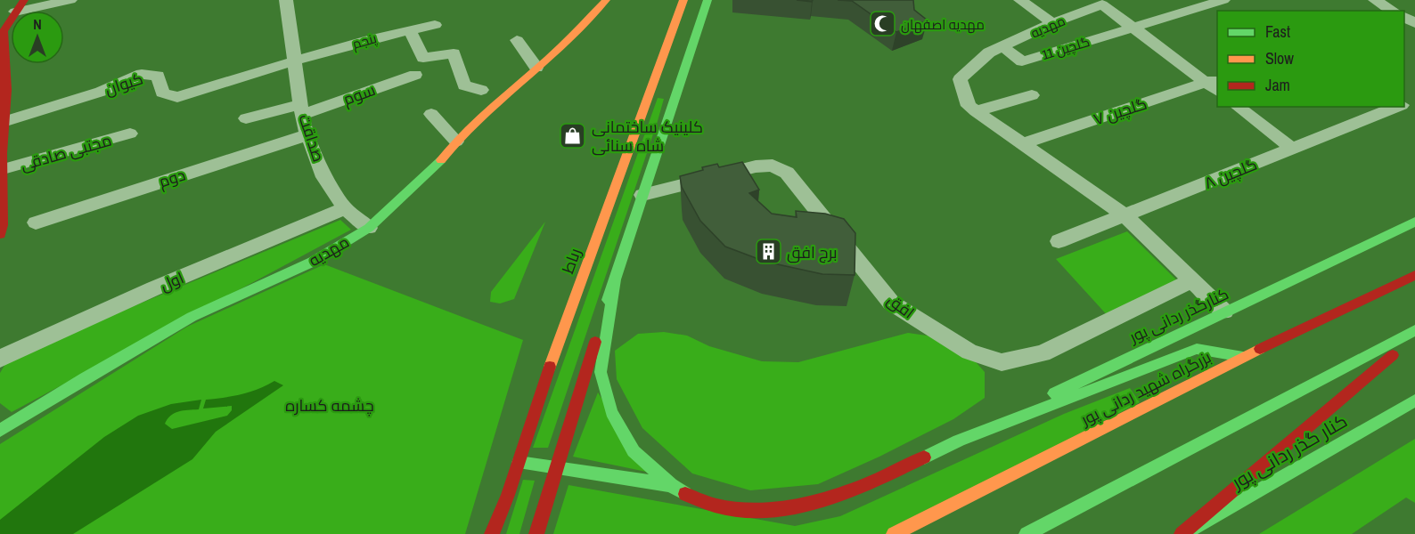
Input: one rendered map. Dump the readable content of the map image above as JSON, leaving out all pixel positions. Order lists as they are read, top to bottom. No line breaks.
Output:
{"streets":{"main road":["مهدیه","رباط","کنارگذر ردانی پور","بزرگراه شهید ردانی پور","کنار گذر ردانی پور"],"street":["پنجم","گلچین 11","کیوان","سوم","گلچین ۷","صداقت","مجتبی صادقی","گلچین ۸","دوم","اول","افق"]},"crossings":[["مهدیه","گلچین 11"],["مهدیه","گلچین ۷"],["مهدیه","صداقت"],["مهدیه","گلچین ۸"],["مهدیه","افق"],["مهدیه","کنارگذر ردانی پور"],["پنجم","کیوان"],["پنجم","صداقت"],["کیوان","صداقت"],["سوم","صداقت"],["صداقت","دوم"],["صداقت","اول"]],"parks":["چشمه کساره"],"places":{"mosque":["مهدیه اصفهان"],"shop":["کلینیک ساختمانی شاه سنائی"],"building":["برج افق"]},"legend":["Fast","Slow","Jam"],"north":"top"}
